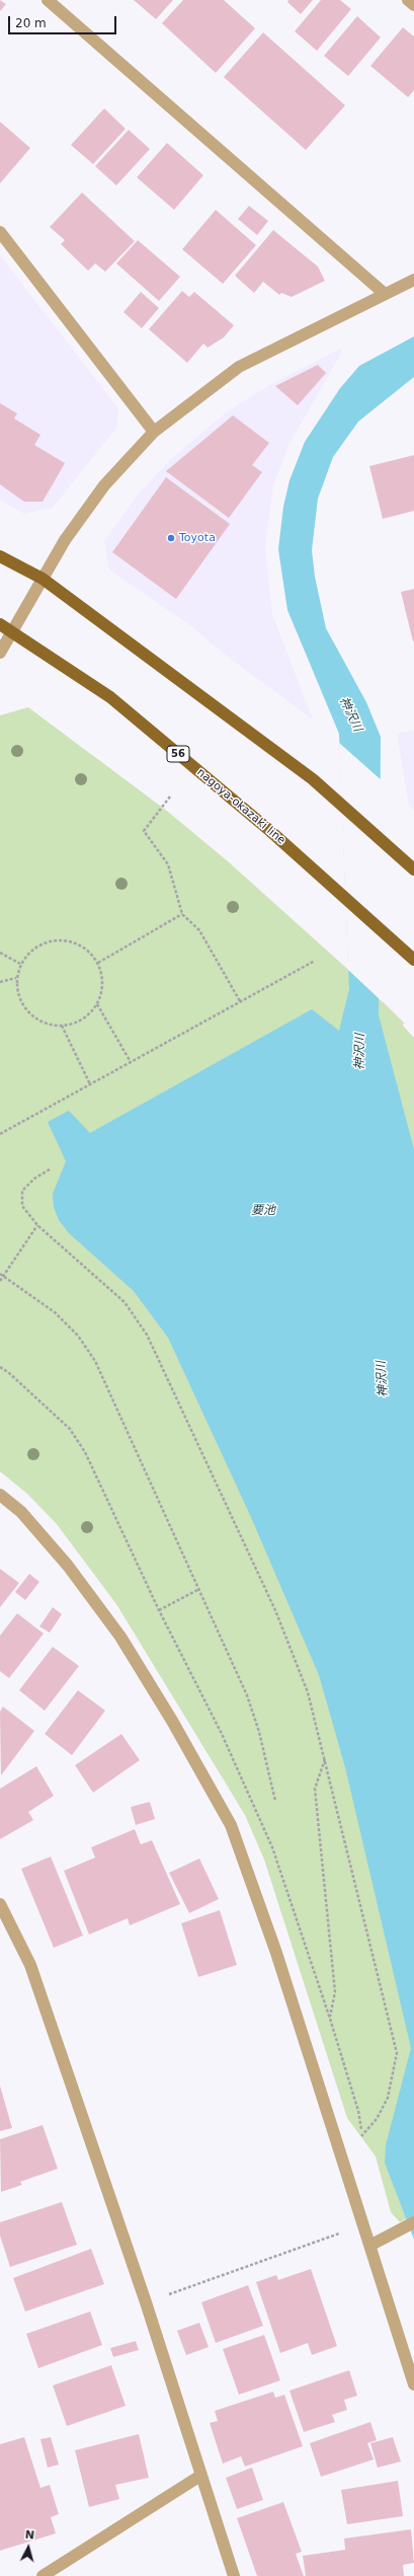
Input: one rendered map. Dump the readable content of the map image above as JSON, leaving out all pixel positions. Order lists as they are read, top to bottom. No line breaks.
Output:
{"streets":{"main road":["56","nagoya-okazaki line"]},"water":["神沢川","要池"],"places":["Toyota"],"scale_bar":"20 m","north":"top"}
